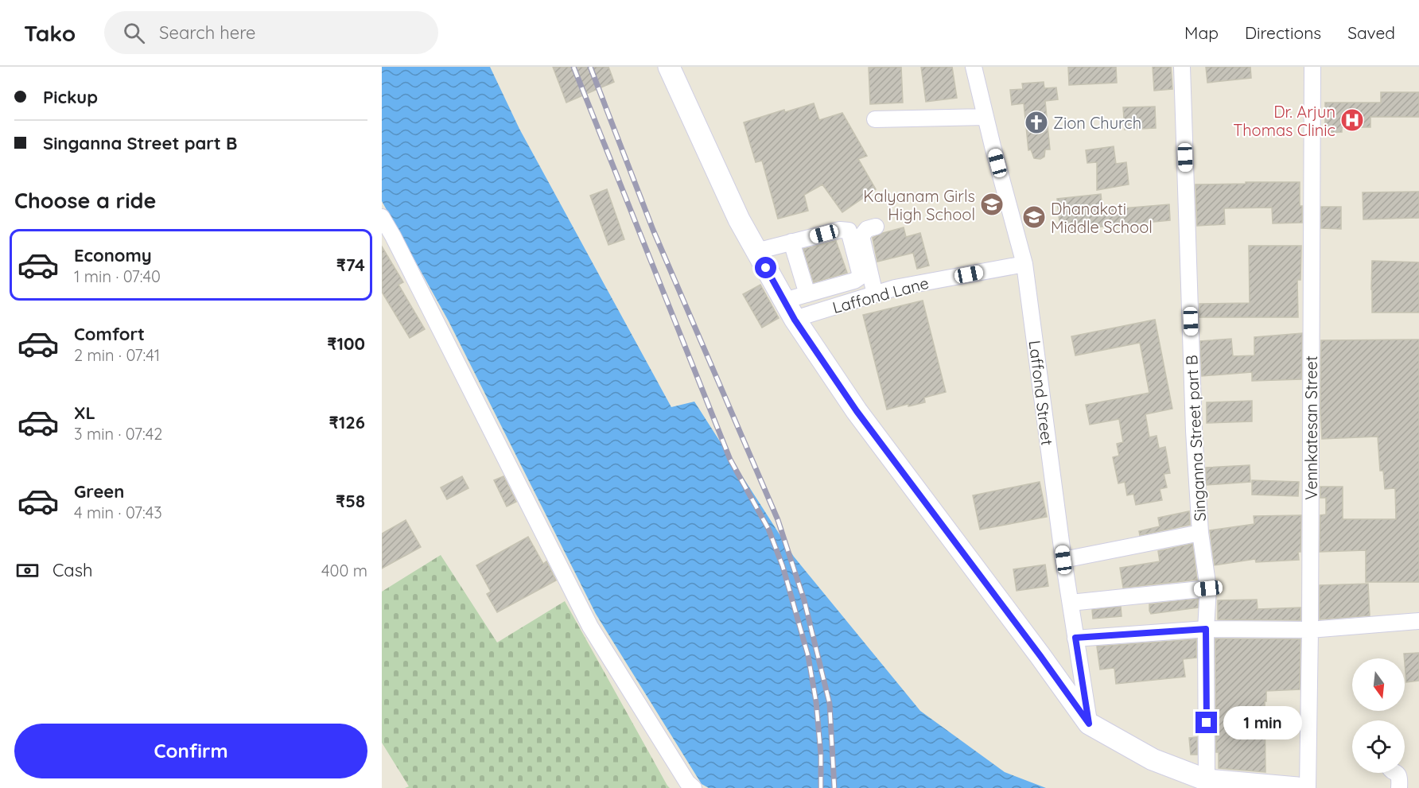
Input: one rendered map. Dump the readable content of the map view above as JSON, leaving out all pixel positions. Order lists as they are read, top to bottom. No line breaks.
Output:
{"streets":{"street":["Laffond Lane","Laffond Street","Vennkatesan Street","Singanna Street part B"]},"crossings":[["Laffond Lane","Laffond Street"]],"places":{"hospital":["Dr. Arjun Thomas Clinic"],"church":["Zion Church"],"school or university":["Kalyanam Girls High School","Dhanakoti Middle School"]},"north":"bottom","page":{"header":"Tako","search":"Search here","nav":["Map","Directions","Saved"],"banner":["Pickup","Singanna Street part B"],"heading":"Choose a ride","list":[{"name":"Economy","note":"1 min · 07:40","value":"₹74"},{"name":"Comfort","note":"2 min · 07:41","value":"₹100"},{"name":"XL","note":"3 min · 07:42","value":"₹126"},{"name":"Green","note":"4 min · 07:43","value":"₹58"}],"pay":["Cash","400 m"],"bubble":"1 min","buttons":"Confirm"}}
